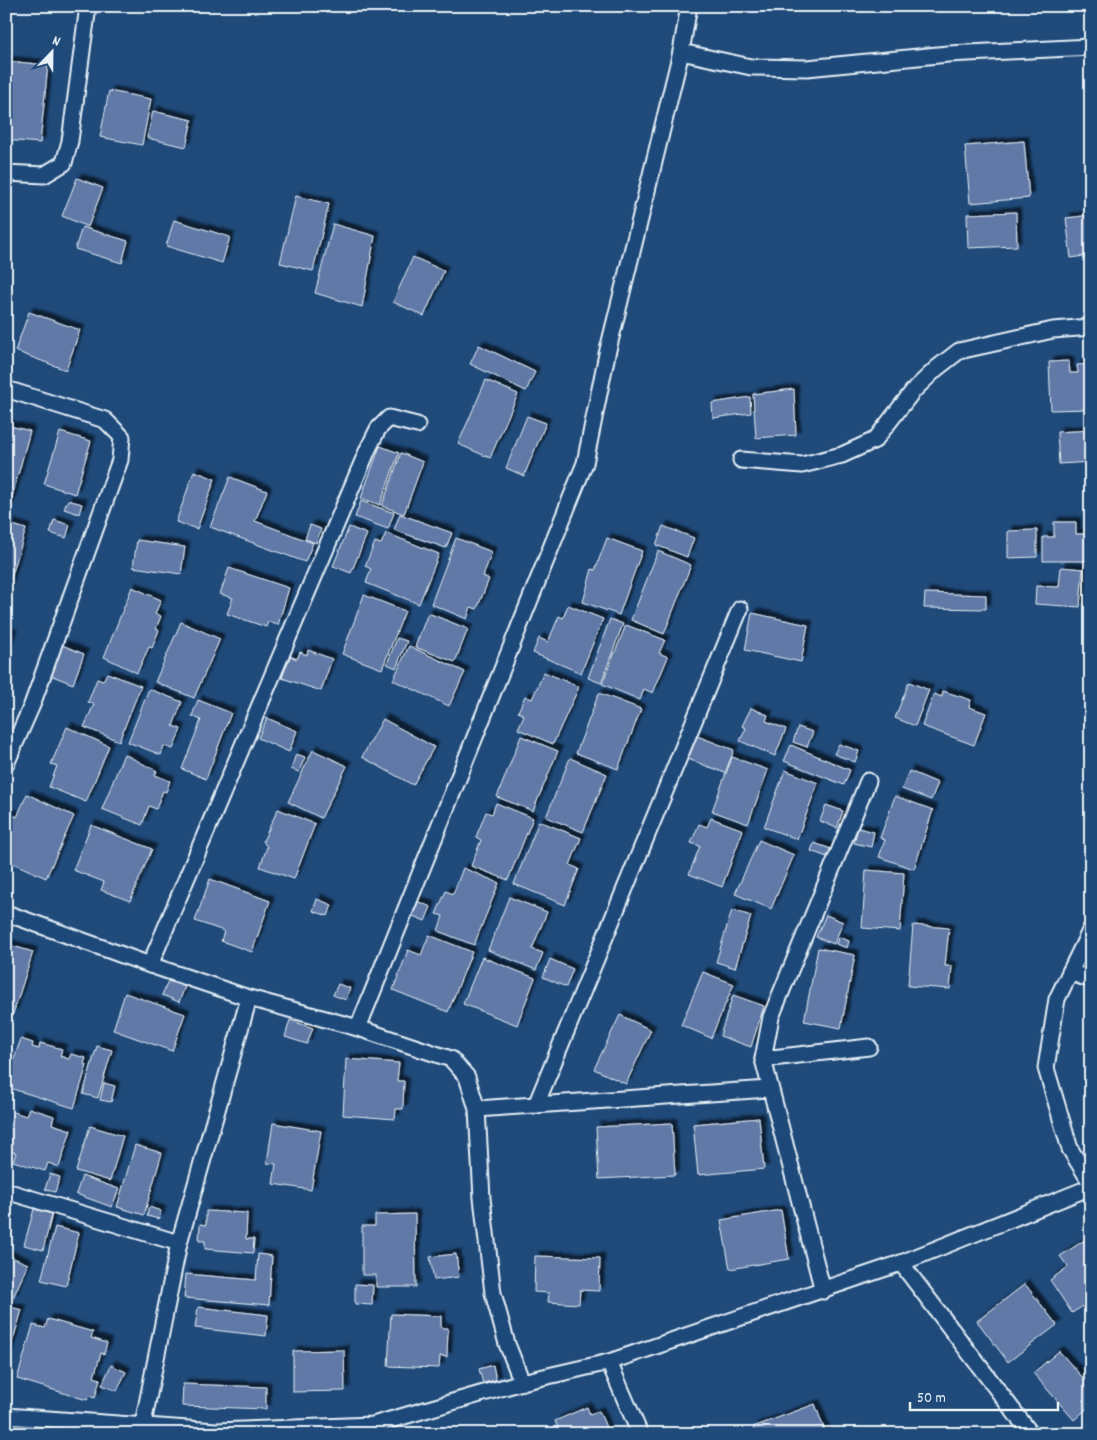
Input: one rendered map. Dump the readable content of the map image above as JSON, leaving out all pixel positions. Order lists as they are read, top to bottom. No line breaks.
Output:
{"scale_bar":"50 m","north":"top"}
